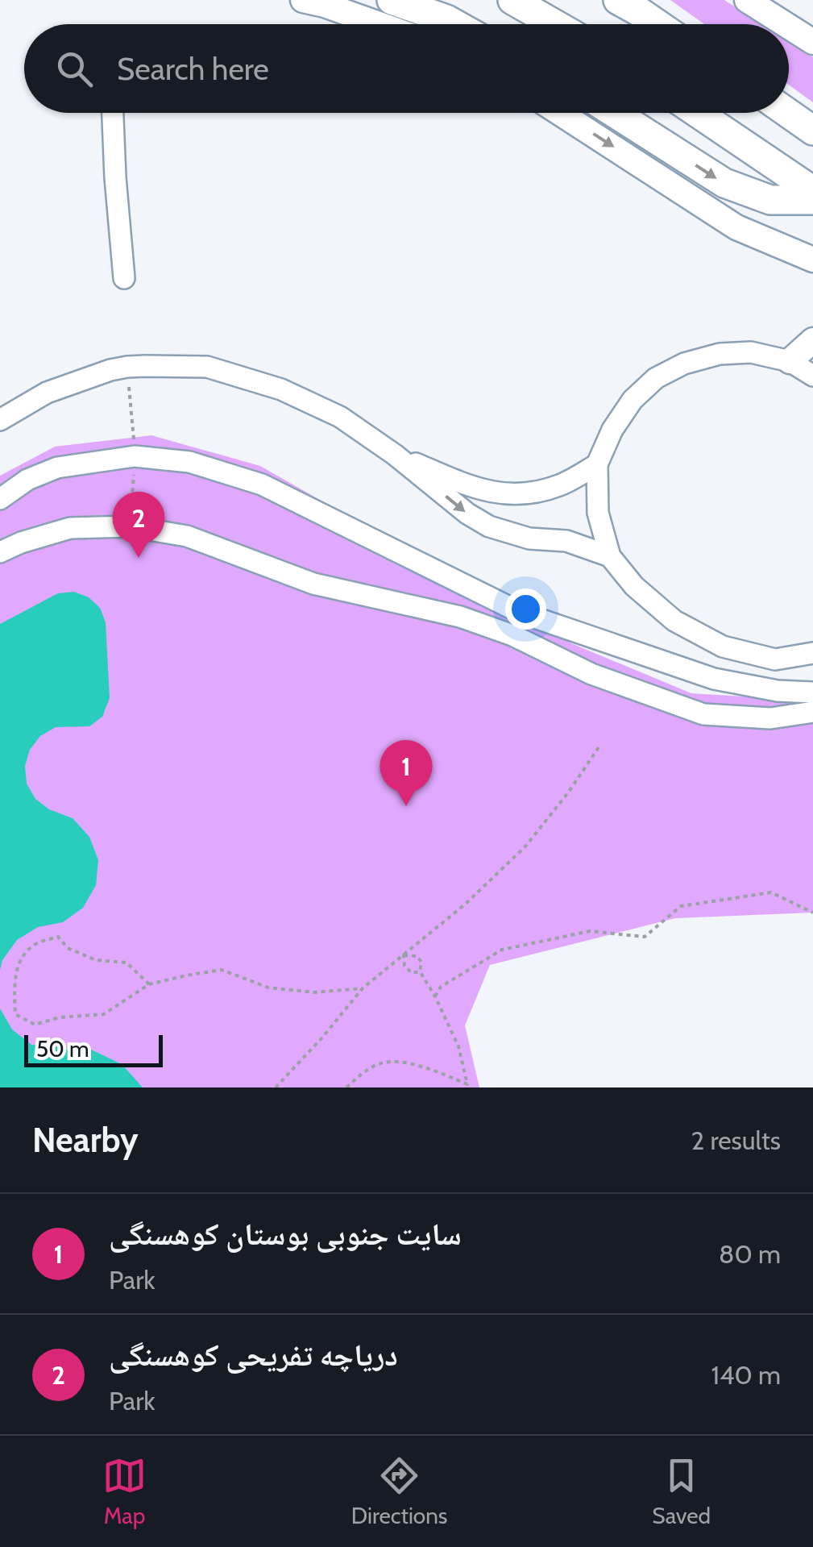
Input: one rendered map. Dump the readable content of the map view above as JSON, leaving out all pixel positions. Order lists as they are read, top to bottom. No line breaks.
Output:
{"scale_bar":"50 m","page":{"search":"Search here","pins":["2","1"],"scale":"50 m","heading":["Nearby","2 results"],"list":[{"mark":"1","name":"سایت جنوبی بوستان کوهسنگی","note":"Park","value":"80 m"},{"mark":"2","name":"دریاچه تفریحی کوهسنگی","note":"Park","value":"140 m"}],"nav":["Map","Directions","Saved"]}}
